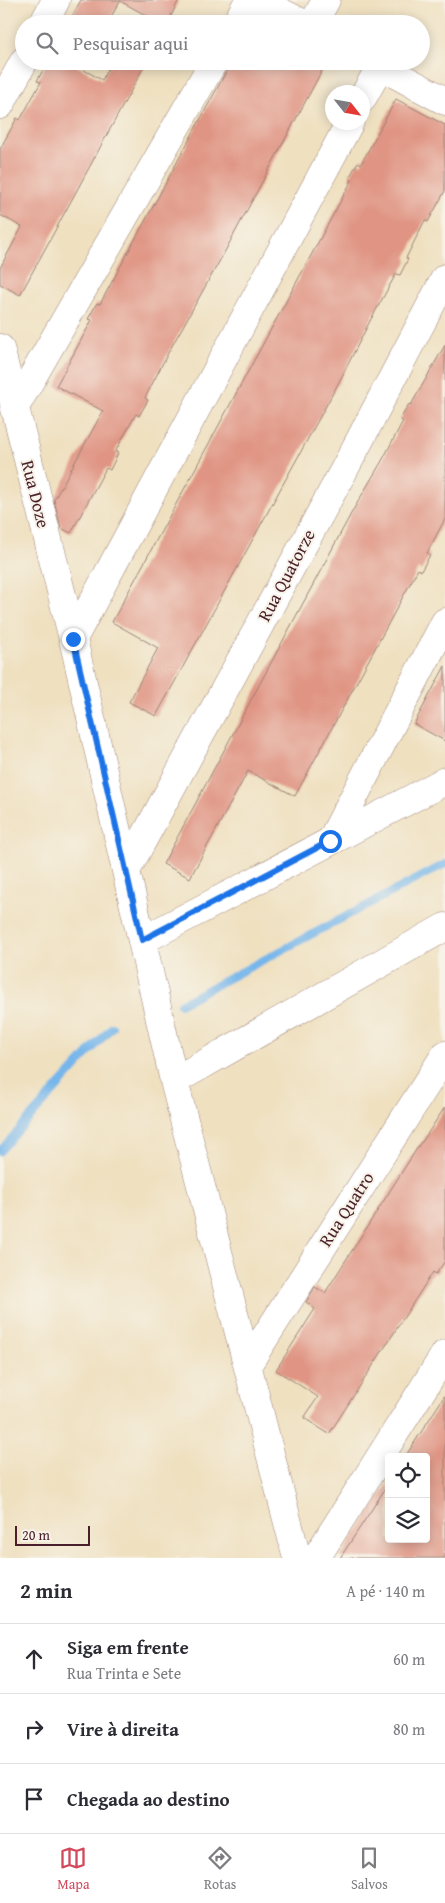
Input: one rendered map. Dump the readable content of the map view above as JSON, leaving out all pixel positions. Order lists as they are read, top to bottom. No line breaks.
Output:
{"streets":{"street":["Rua Doze","Rua Quatorze","Rua Quatro"]},"crossings":[["Rua Doze","Rua Quatorze"],["Rua Doze","Rua Quatro"]],"scale_bar":"20 m","north":"bottom right","page":{"search":"Pesquisar aqui","scale":"20 m","heading":["2 min","A pé · 140 m"],"list":[["Siga em frente","Rua Trinta e Sete","60 m"],["Vire à direita","80 m"],"Chegada ao destino"],"nav":["Mapa","Rotas","Salvos"]}}
